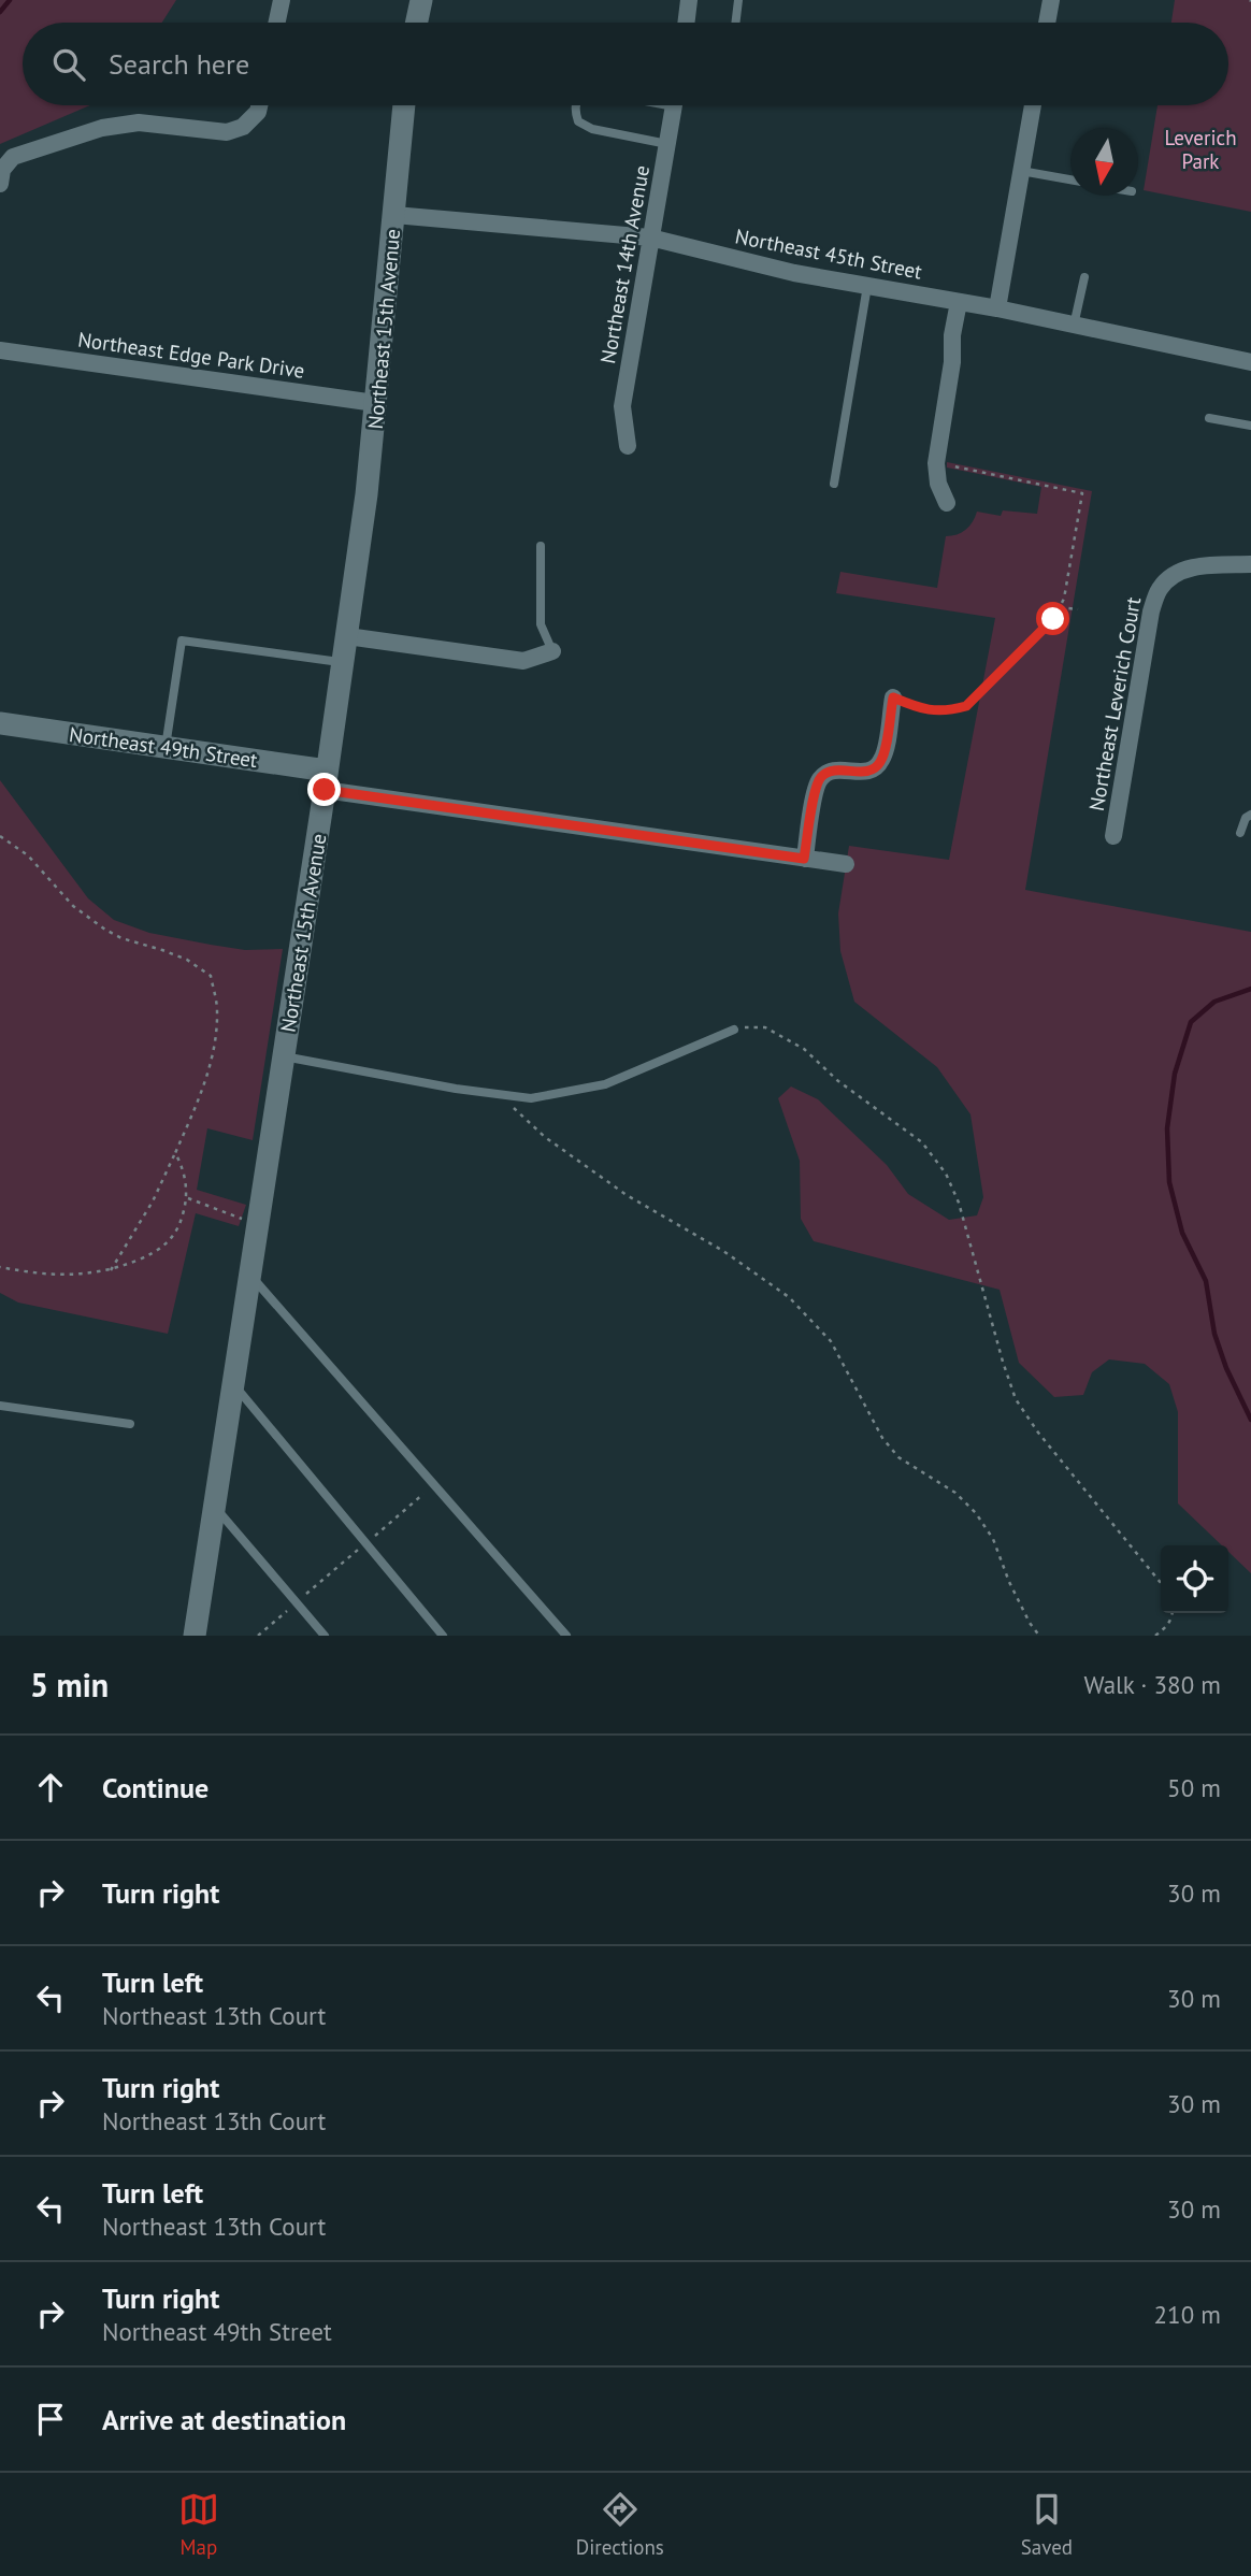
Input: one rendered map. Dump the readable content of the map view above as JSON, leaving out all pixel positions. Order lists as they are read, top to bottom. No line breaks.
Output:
{"streets":{"street":["Northeast 45th Street","Northeast 14th Avenue","Northeast 15th Avenue","Northeast Edge Park Drive","Northeast Leverich Court","Northeast 49th Street"]},"crossings":[["Northeast 45th Street","Northeast 14th Avenue"],["Northeast 45th Street","Northeast 15th Avenue"],["Northeast 15th Avenue","Northeast Edge Park Drive"],["Northeast 15th Avenue","Northeast 49th Street"]],"parks":["Leverich Park"],"north":"bottom","page":{"search":"Search here","heading":["5 min","Walk · 380 m"],"list":[["Continue","50 m"],["Turn right","30 m"],["Turn left","Northeast 13th Court","30 m"],["Turn right","Northeast 13th Court","30 m"],["Turn left","Northeast 13th Court","30 m"],["Turn right","Northeast 49th Street","210 m"],"Arrive at destination"],"nav":["Map","Directions","Saved"]}}
